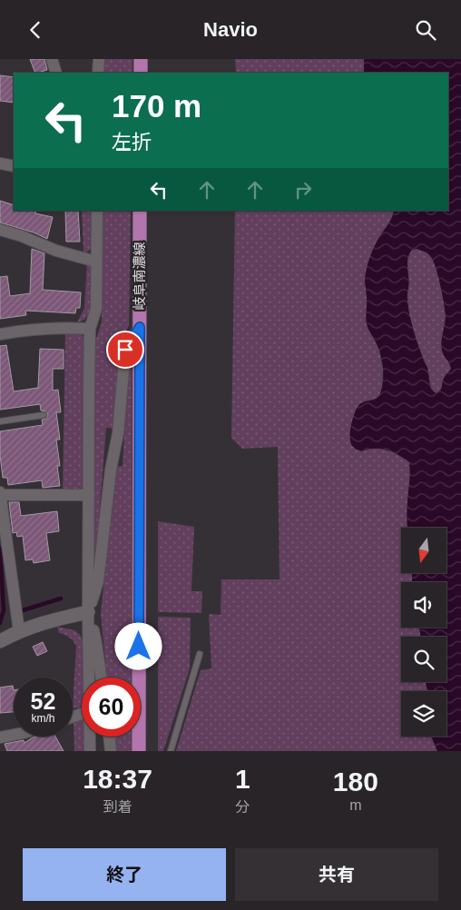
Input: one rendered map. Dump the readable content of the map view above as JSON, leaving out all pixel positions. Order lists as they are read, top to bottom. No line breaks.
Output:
{"streets":{"main road":["岐阜南濃線"]},"north":"bottom","page":{"header":"Navio","turn":["170 m","左折"],"speed":"52 km/h","limit":"60","eta":["18:37","到着","1","分","180","m"],"buttons":["終了","共有"]}}
